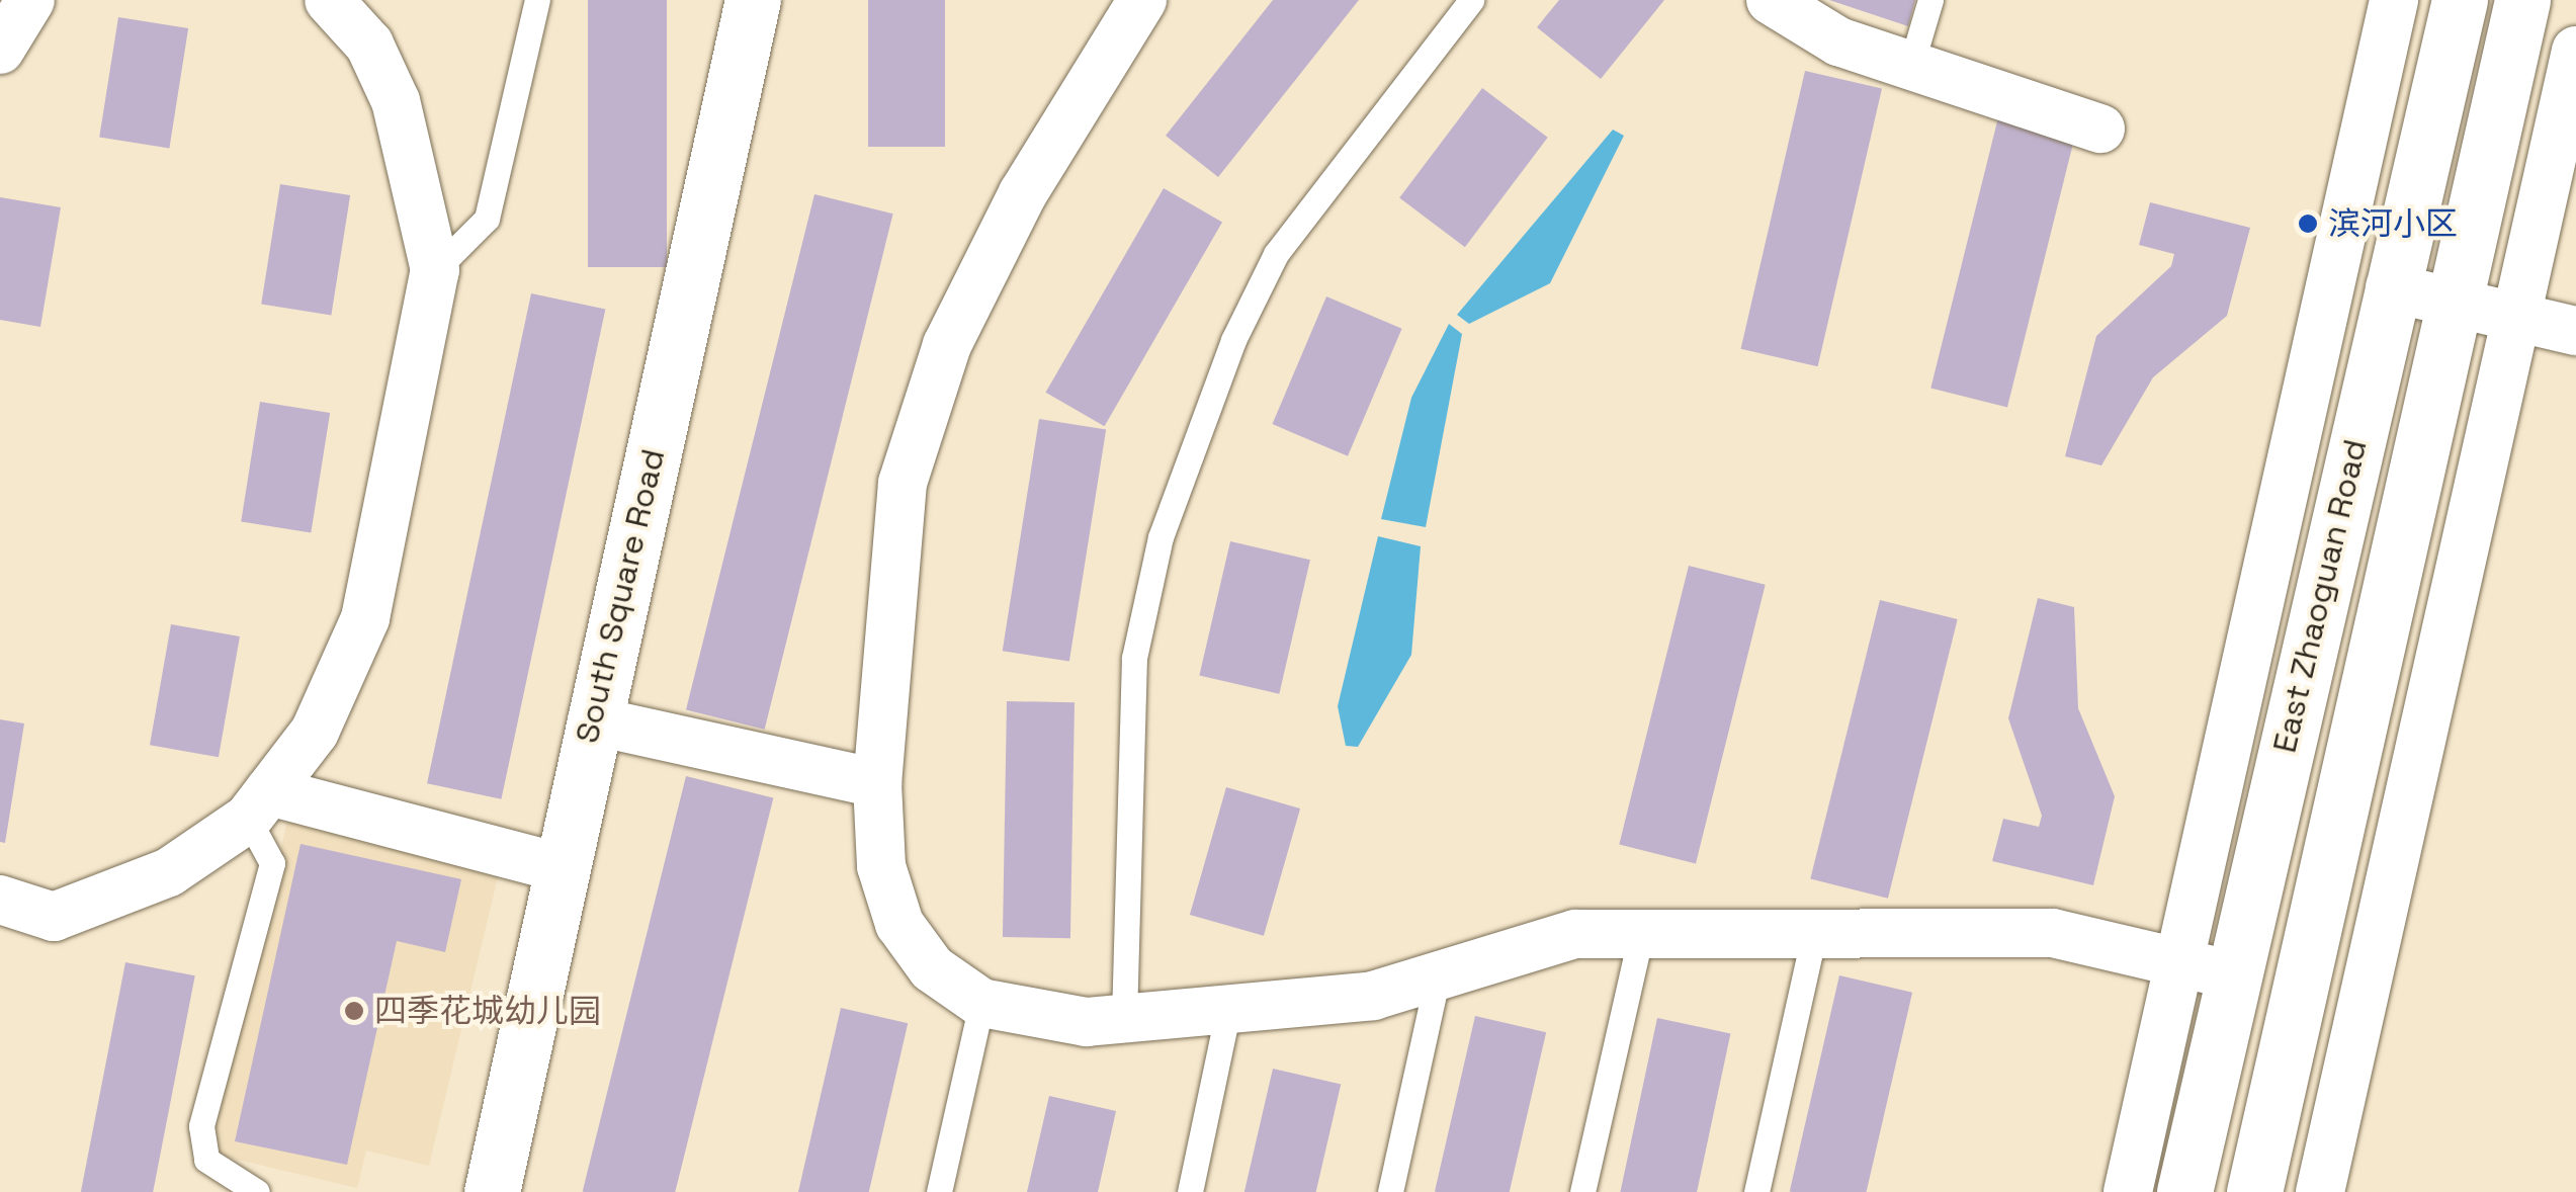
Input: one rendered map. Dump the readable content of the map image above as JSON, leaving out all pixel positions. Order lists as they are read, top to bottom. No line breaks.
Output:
{"streets":{"main road":["South Square Road","East Zhaoguan Road"]},"places":["滨河小区","四季花城幼儿园"]}
